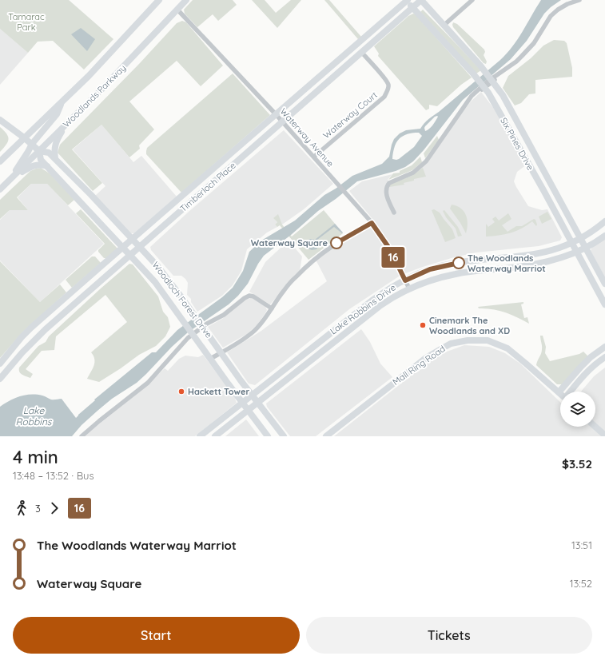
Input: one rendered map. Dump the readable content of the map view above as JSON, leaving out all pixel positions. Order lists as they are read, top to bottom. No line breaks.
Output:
{"streets":{"street":["Woodlands Parkway","Waterway Court","Waterway Avenue","Six Pines Drive","Timberloch Place","Woodloch Forest Drive","Lake Robbins Drive","Mall Ring Road"]},"crossings":[["Woodlands Parkway","Waterway Avenue"],["Woodlands Parkway","Woodloch Forest Drive"],["Waterway Court","Waterway Avenue"],["Waterway Court","Timberloch Place"],["Waterway Avenue","Timberloch Place"],["Waterway Avenue","Lake Robbins Drive"],["Six Pines Drive","Timberloch Place"],["Six Pines Drive","Lake Robbins Drive"],["Timberloch Place","Woodloch Forest Drive"],["Woodloch Forest Drive","Lake Robbins Drive"]],"water":["Lake Robbins"],"parks":["Tamarac Park"],"places":["Waterway Square","The Woodlands Waterway Marriot","Cinemark The Woodlands and XD","Hackett Tower"],"lines":["bus line 16"],"page":{"on_map":"16","heading":["4 min","13:48 – 13:52 · Bus","$3.52"],"legs":["3","16"],"list":[{"name":"The Woodlands Waterway Marriot","value":"13:51"},{"name":"Waterway Square","value":"13:52"}],"buttons":["Start","Tickets"]}}
